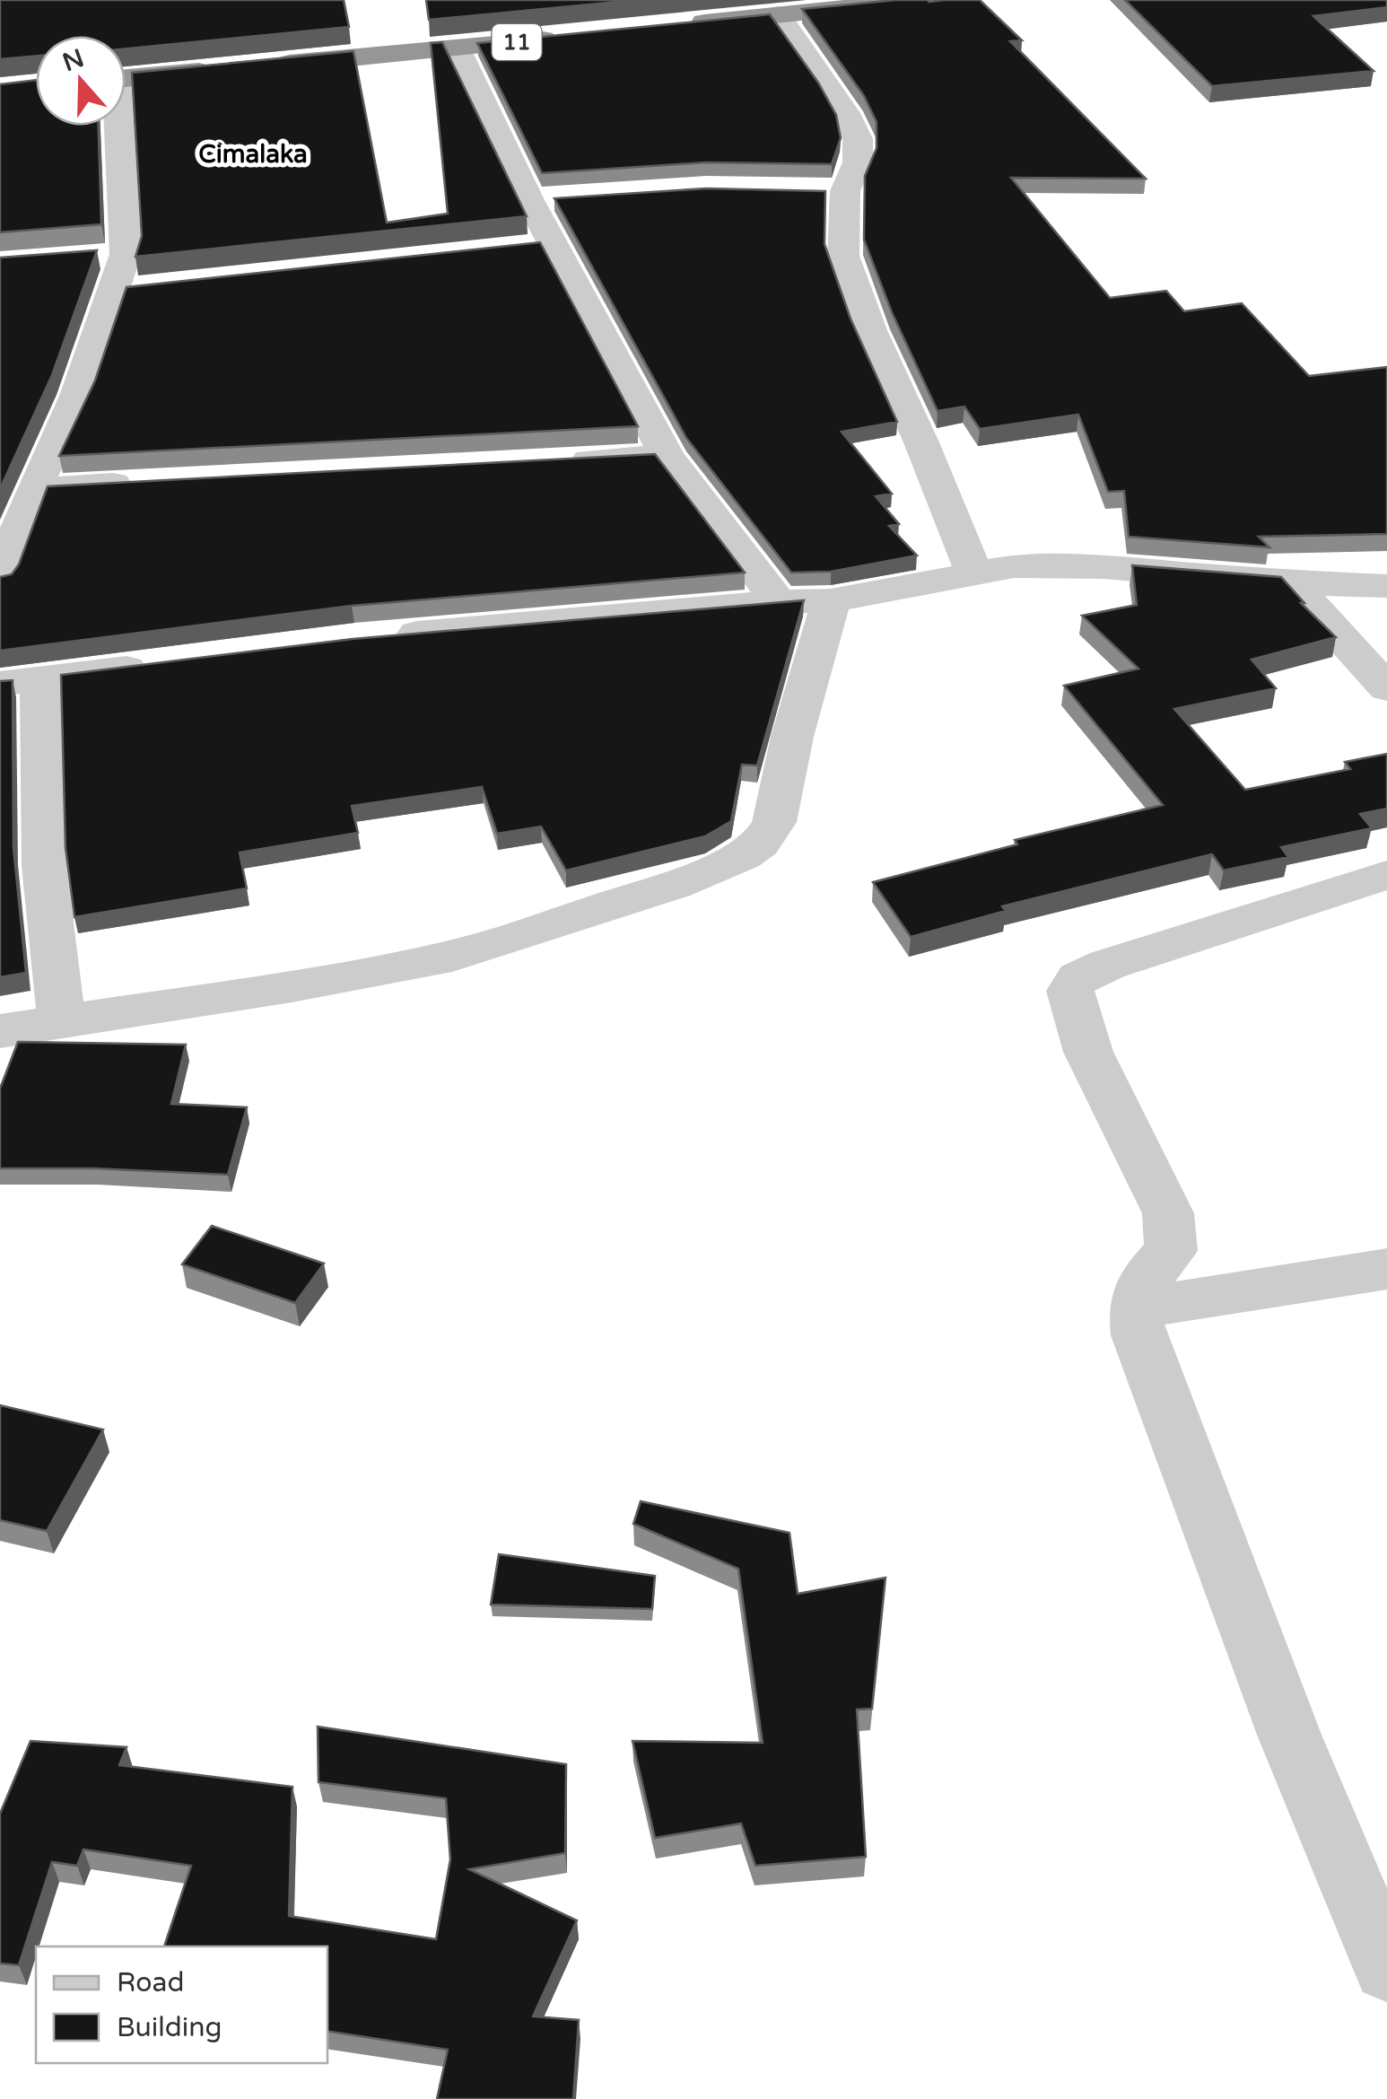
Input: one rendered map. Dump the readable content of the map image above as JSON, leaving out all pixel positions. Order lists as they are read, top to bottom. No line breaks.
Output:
{"streets":{"highway":["11"]},"districts":["Cimalaka"],"legend":["Road","Building"],"north":"top"}
